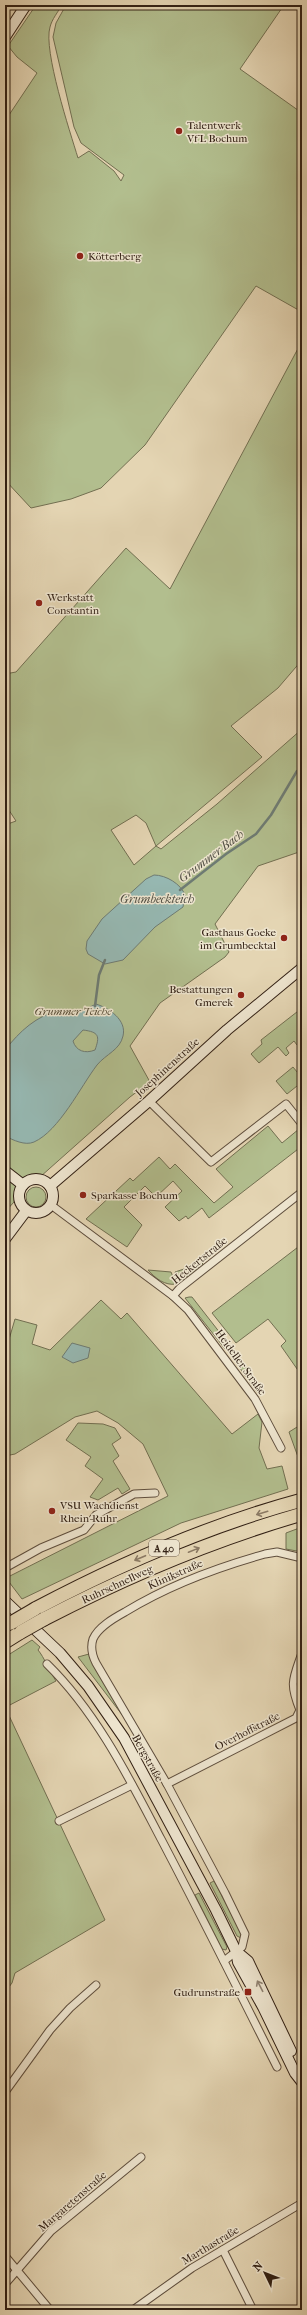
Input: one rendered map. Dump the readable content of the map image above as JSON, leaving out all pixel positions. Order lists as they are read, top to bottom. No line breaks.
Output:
{"streets":{"highway":["A 40","Ruhrschnellweg"],"street":["Josephinenstraße","Heckertstraße","Heideller Straße","Klinikstraße","Overhoffstraße","Bergstraße","Margaretenstraße","Marthastraße"]},"crossings":[["Josephinenstraße","Heckertstraße"],["Heckertstraße","Heideller Straße"],["Klinikstraße","Bergstraße"],["Overhoffstraße","Bergstraße"]],"water":["Grummer Bach","Grumbeckteich"],"parks":["Grummer Teiche"],"places":{"other":["Talentwerk VfL Bochum","Kötterberg","Werkstatt Constantin","Gasthaus Goeke im Grumbecktal","Bestattungen Gmerek","Sparkasse Bochum","VSU Wachdienst Rhein-Ruhr"],"transit":["Gudrunstraße"]},"north":"top left"}
